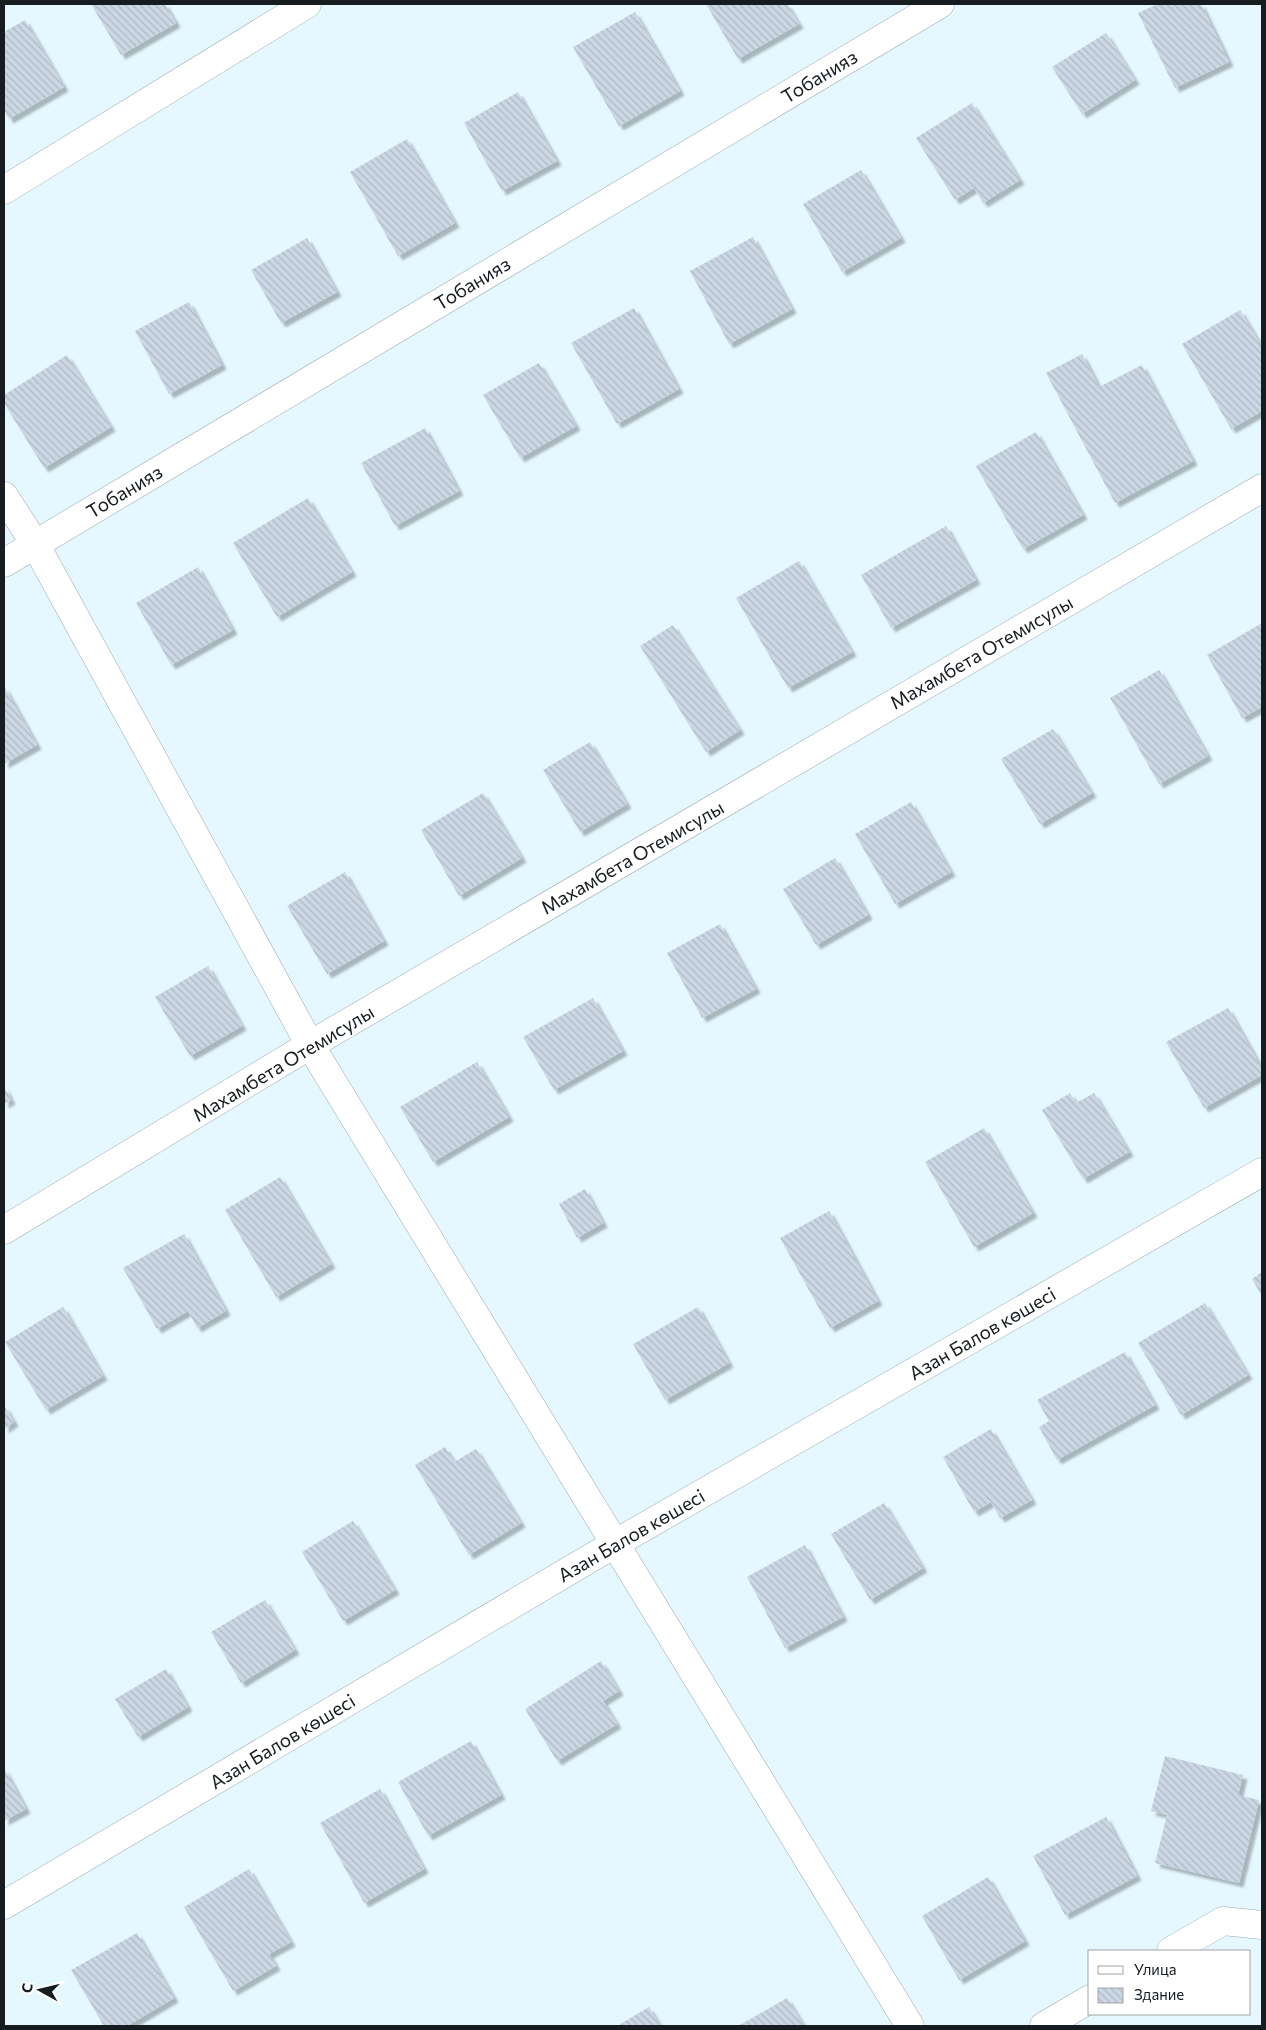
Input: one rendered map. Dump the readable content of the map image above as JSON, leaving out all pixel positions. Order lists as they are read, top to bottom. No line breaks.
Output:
{"streets":{"street":["Тобанияз","Махамбета Отемисулы","Азан Балов көшесі"]},"legend":["Улица","Здание"],"north":"left"}
